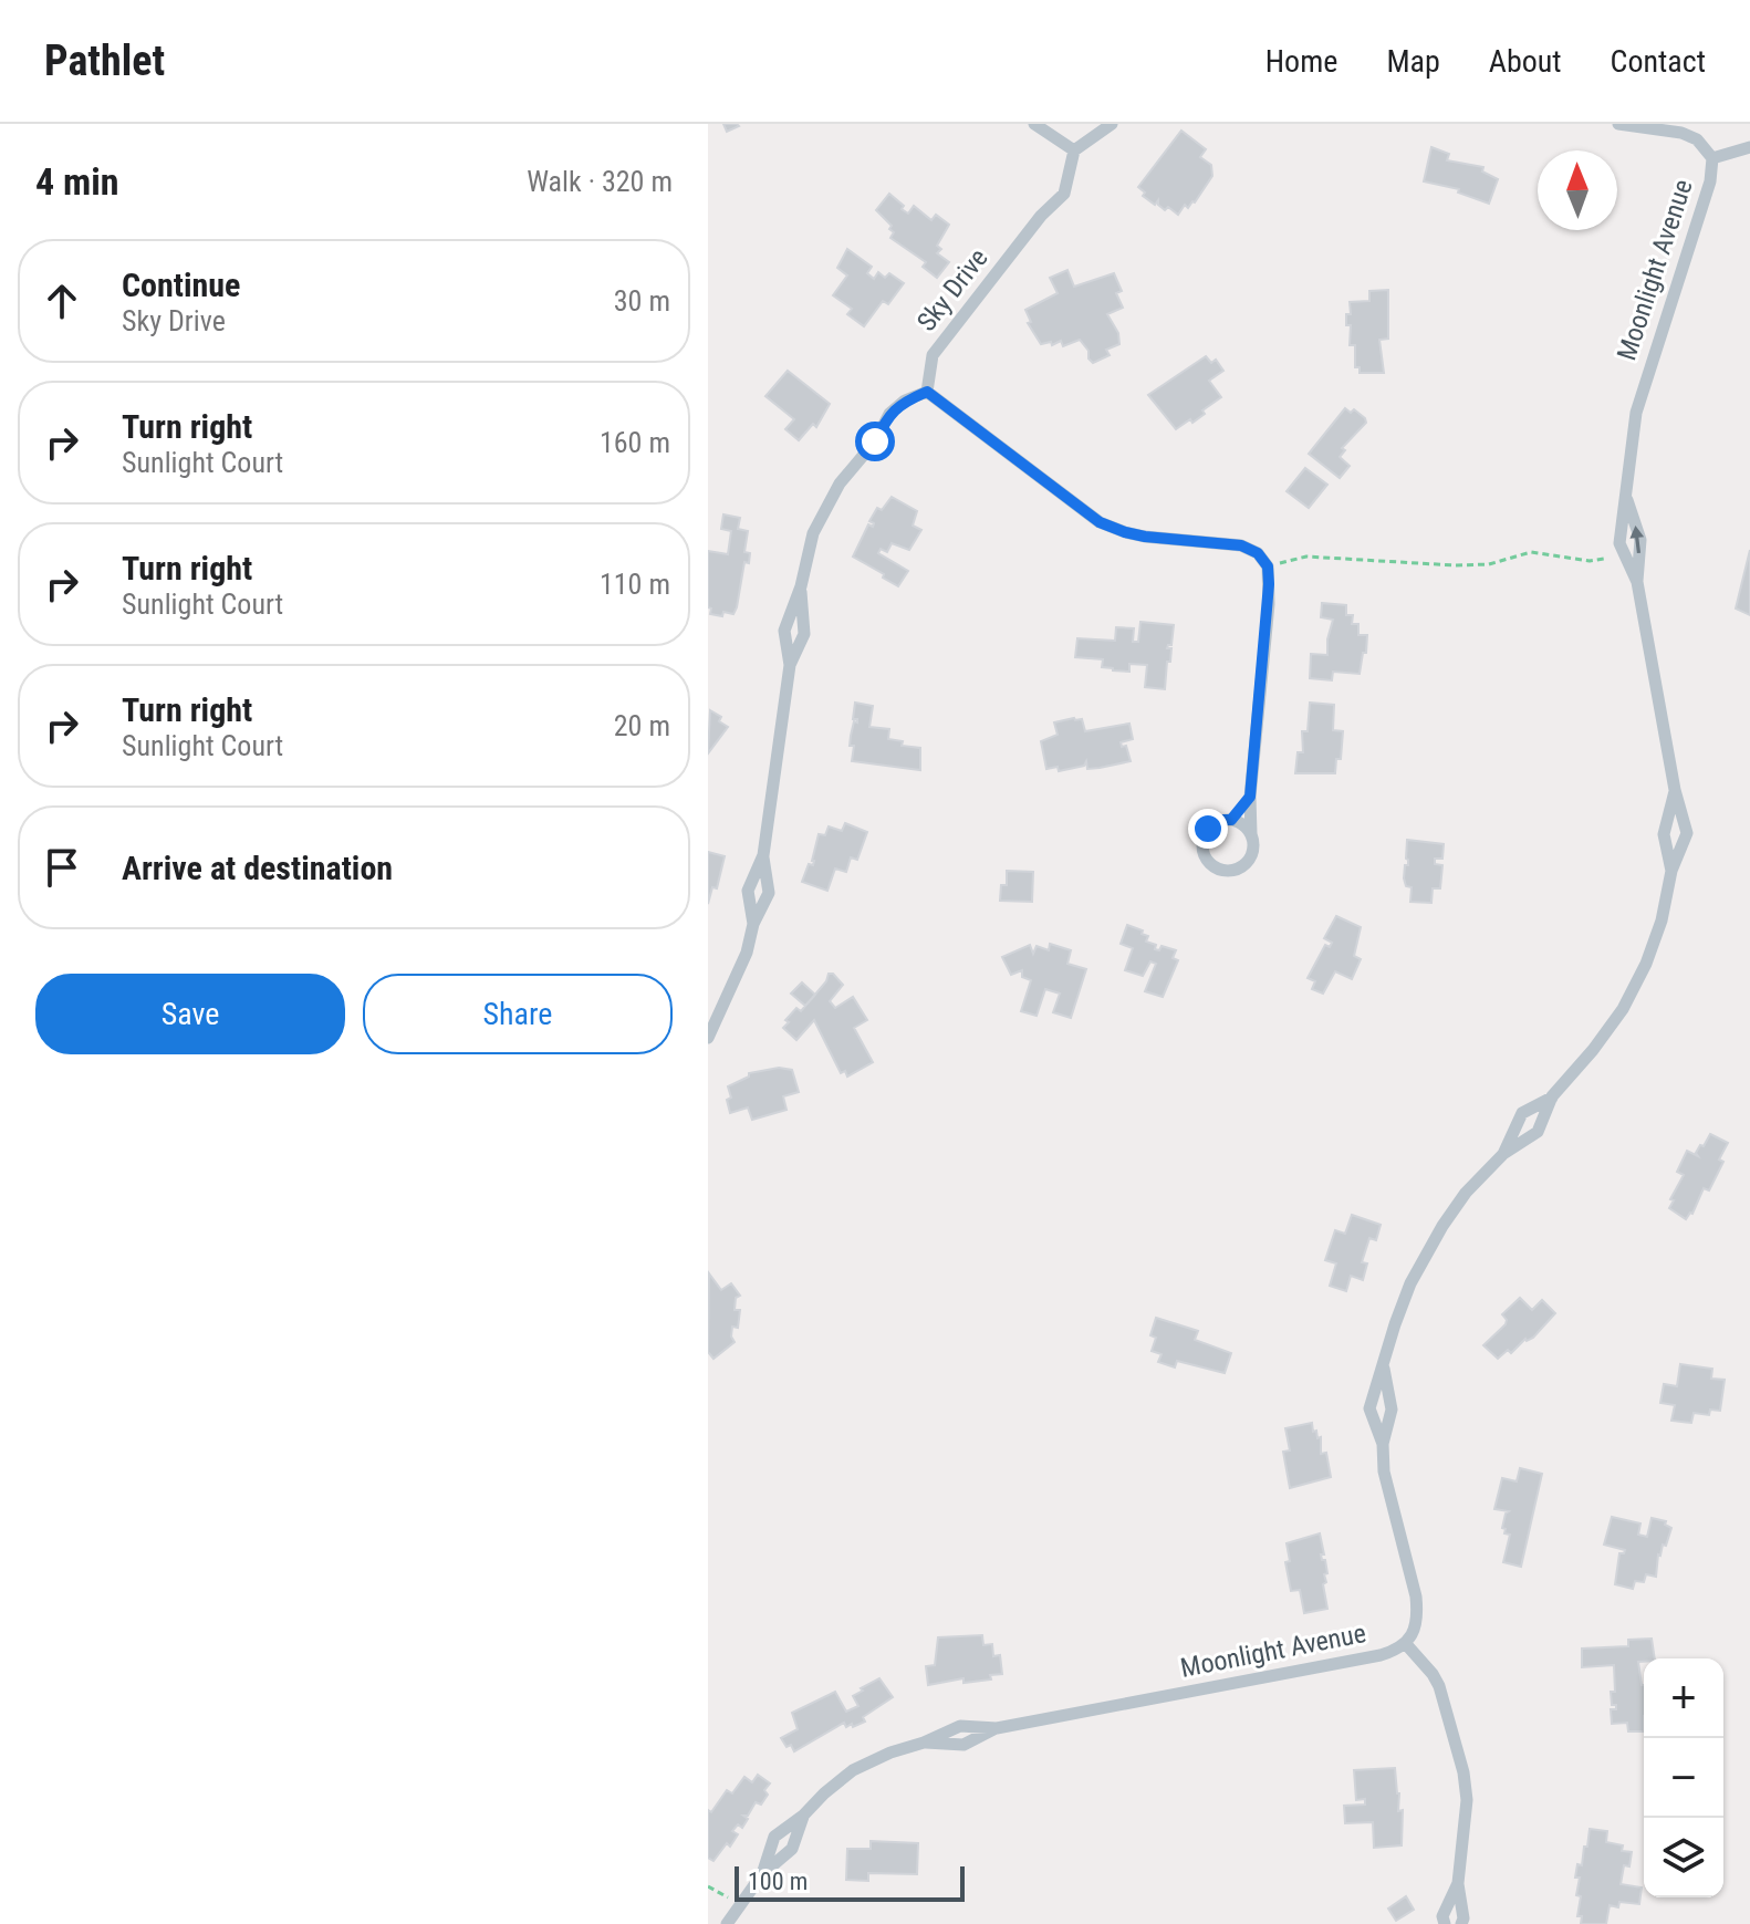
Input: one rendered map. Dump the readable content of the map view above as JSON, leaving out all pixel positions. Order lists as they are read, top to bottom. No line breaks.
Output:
{"streets":{"street":["Moonlight Avenue","Sky Drive"]},"scale_bar":"100 m","north":"top","page":{"header":"Pathlet","nav":["Home","Map","About","Contact"],"heading":["4 min","Walk · 320 m"],"list":[["Continue","Sky Drive","30 m"],["Turn right","Sunlight Court","160 m"],["Turn right","Sunlight Court","110 m"],["Turn right","Sunlight Court","20 m"],"Arrive at destination"],"buttons":["Save","Share"],"map_buttons":["+","−"],"scale":"100 m"}}
